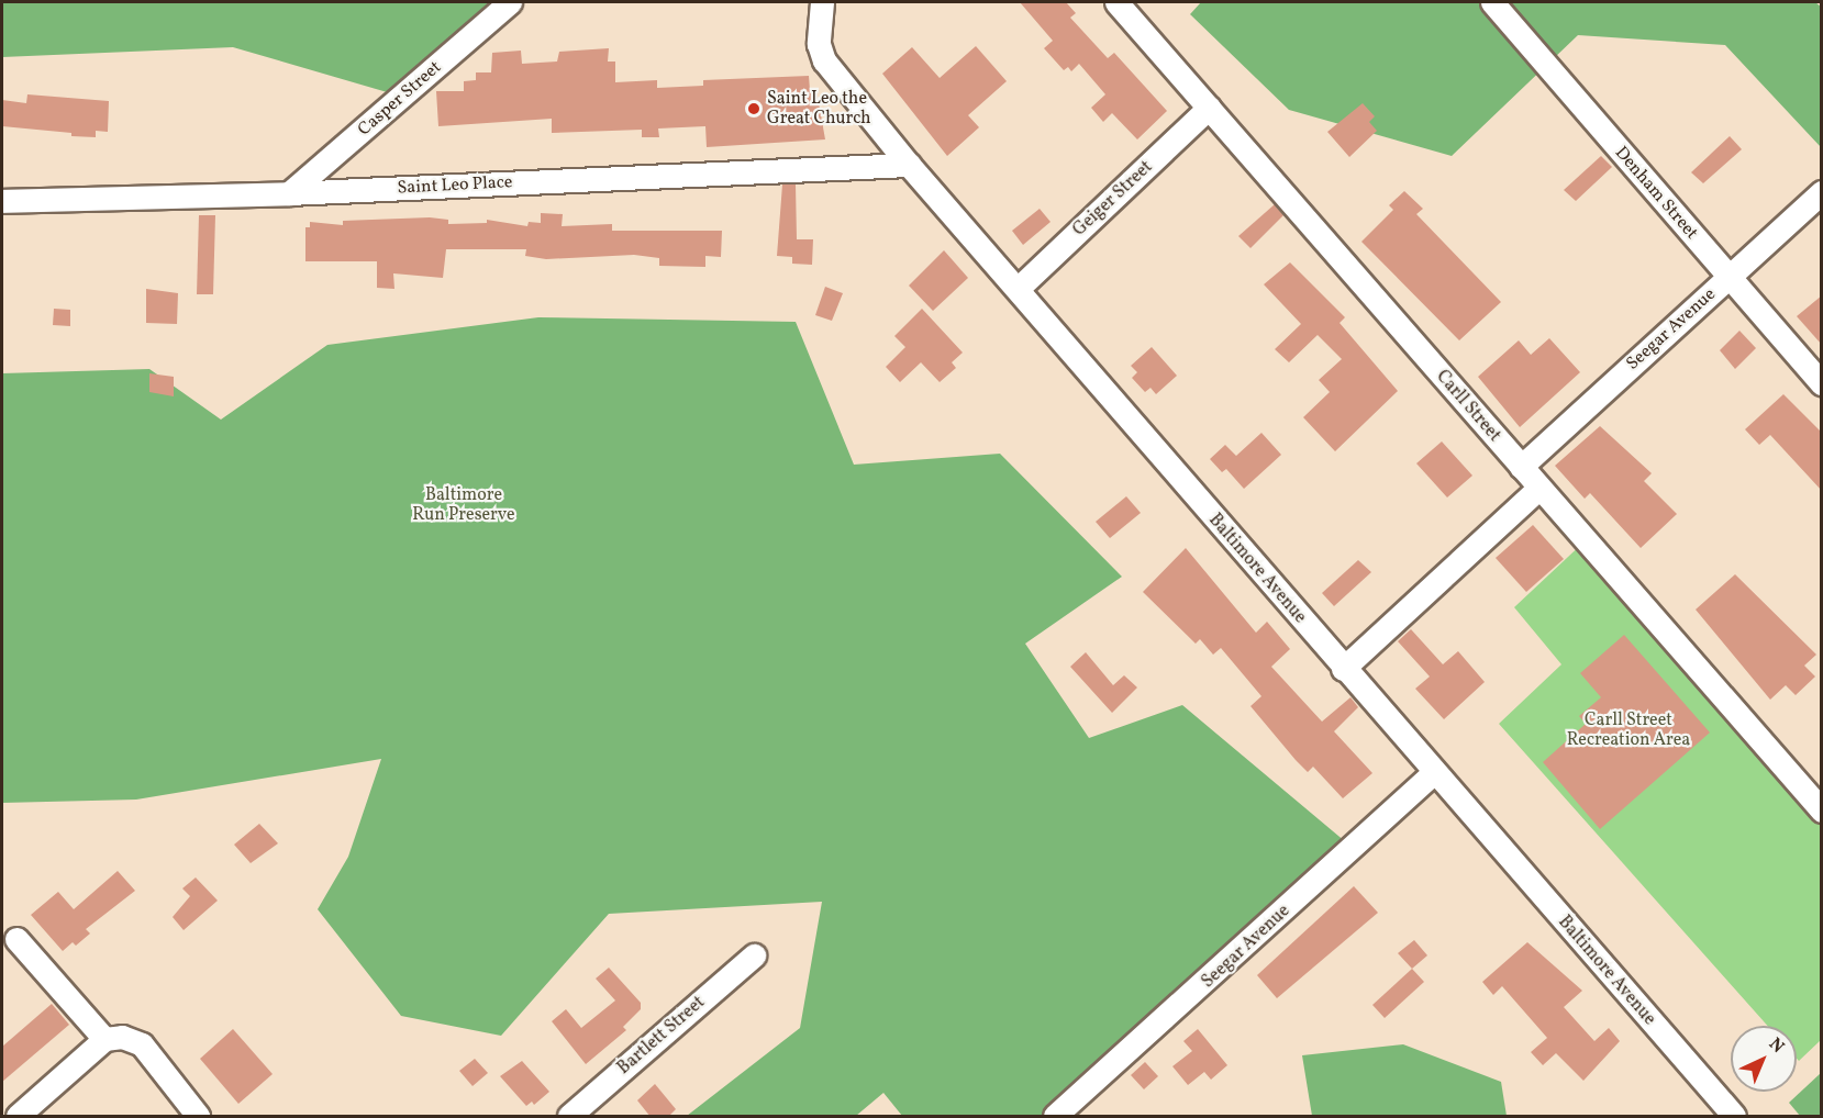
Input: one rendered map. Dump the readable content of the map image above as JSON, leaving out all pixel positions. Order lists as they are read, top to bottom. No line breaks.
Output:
{"streets":{"street":["Casper Street","Saint Leo Place","Denham Street","Geiger Street","Seegar Avenue","Carll Street","Baltimore Avenue","Bartlett Street"]},"crossings":[["Casper Street","Saint Leo Place"],["Saint Leo Place","Baltimore Avenue"],["Denham Street","Seegar Avenue"],["Geiger Street","Carll Street"],["Geiger Street","Baltimore Avenue"],["Seegar Avenue","Carll Street"],["Seegar Avenue","Baltimore Avenue"]],"parks":["Baltimore Run Preserve","Carll Street Recreation Area"],"places":["Saint Leo the Great Church"],"north":"top right"}
